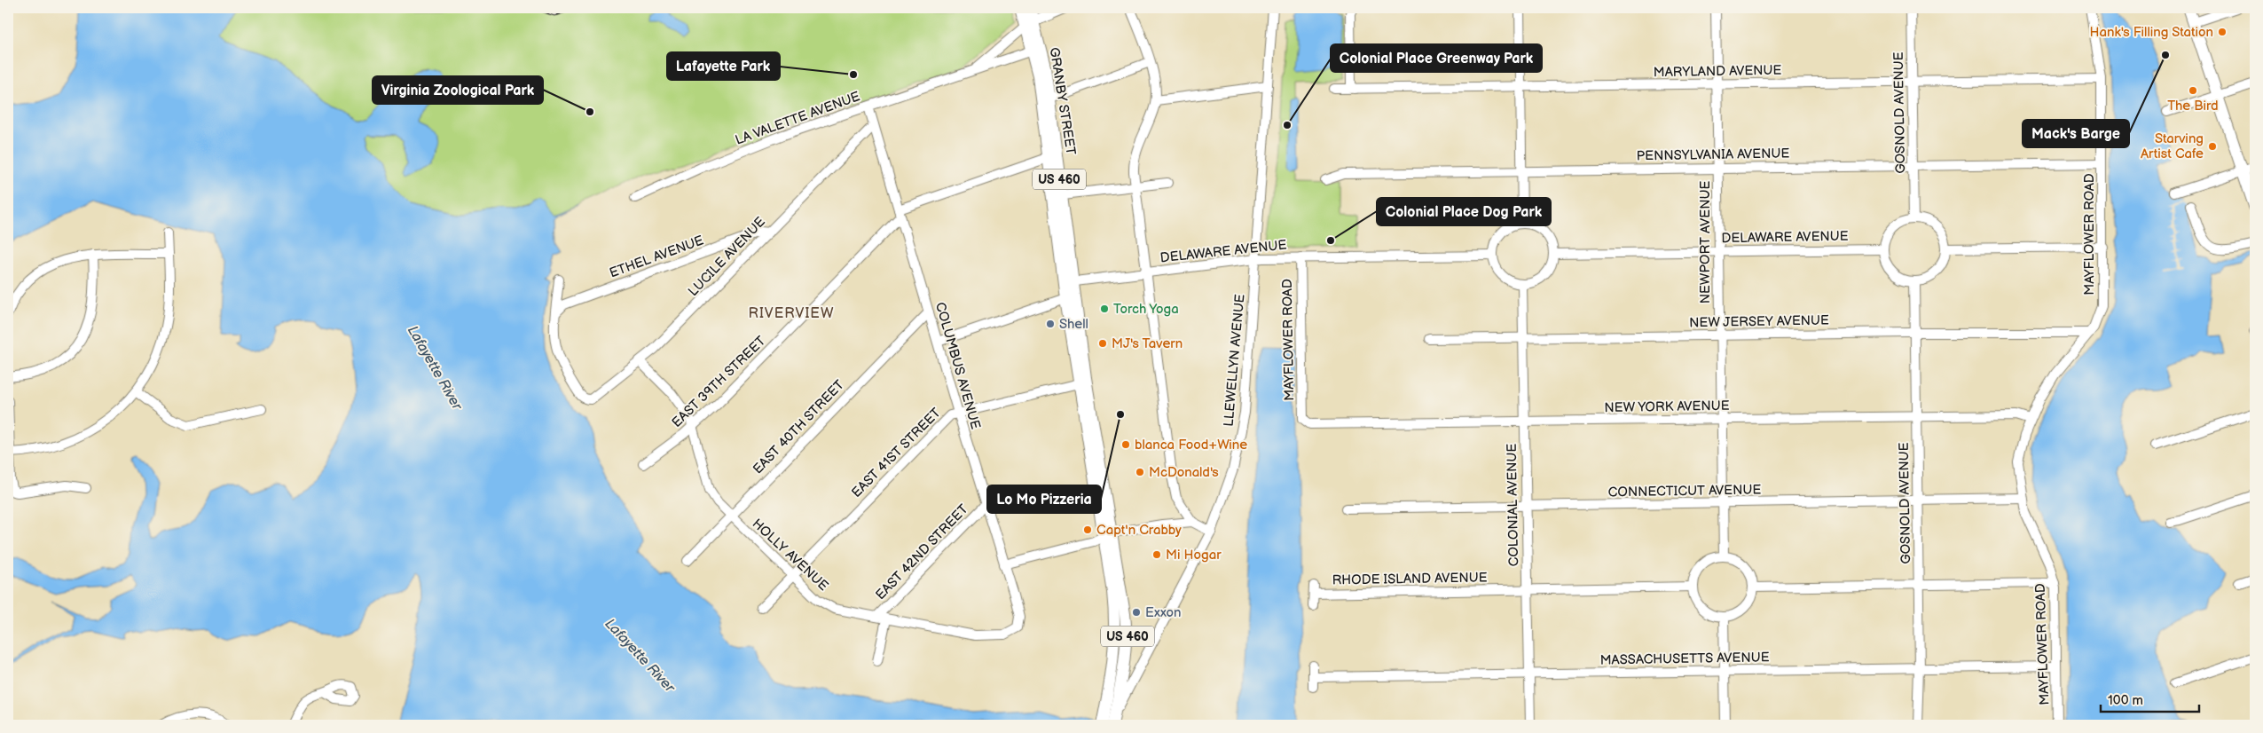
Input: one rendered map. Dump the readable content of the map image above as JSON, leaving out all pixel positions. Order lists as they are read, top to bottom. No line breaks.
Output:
{"streets":{"main road":["GRANBY STREET","US 460"],"street":["MARYLAND AVENUE","GOSNOLD AVENUE","LA VALETTE AVENUE","PENNSYLVANIA AVENUE","MAYFLOWER ROAD","DELAWARE AVENUE","NEWPORT AVENUE","ETHEL AVENUE","LUCILE AVENUE","NEW JERSEY AVENUE","LLEWELLYN AVENUE","COLUMBUS AVENUE","EAST 39TH STREET","NEW YORK AVENUE","EAST 40TH STREET","EAST 41ST STREET","CONNECTICUT AVENUE","COLONIAL AVENUE","EAST 42ND STREET","HOLLY AVENUE","RHODE ISLAND AVENUE","MASSACHUSETTS AVENUE"]},"crossings":[["MARYLAND AVENUE","GOSNOLD AVENUE"],["MARYLAND AVENUE","MAYFLOWER ROAD"],["MARYLAND AVENUE","NEWPORT AVENUE"],["GRANBY STREET","LA VALETTE AVENUE"],["GRANBY STREET","DELAWARE AVENUE"],["GRANBY STREET","LLEWELLYN AVENUE"],["GRANBY STREET","EAST 39TH STREET"],["GRANBY STREET","EAST 41ST STREET"],["GOSNOLD AVENUE","PENNSYLVANIA AVENUE"],["GOSNOLD AVENUE","DELAWARE AVENUE"],["GOSNOLD AVENUE","NEW JERSEY AVENUE"],["GOSNOLD AVENUE","NEW YORK AVENUE"],["GOSNOLD AVENUE","CONNECTICUT AVENUE"],["GOSNOLD AVENUE","MASSACHUSETTS AVENUE"],["LA VALETTE AVENUE","COLUMBUS AVENUE"],["PENNSYLVANIA AVENUE","MAYFLOWER ROAD"],["PENNSYLVANIA AVENUE","NEWPORT AVENUE"],["MAYFLOWER ROAD","DELAWARE AVENUE"],["MAYFLOWER ROAD","NEW JERSEY AVENUE"],["MAYFLOWER ROAD","NEW YORK AVENUE"],["MAYFLOWER ROAD","CONNECTICUT AVENUE"],["MAYFLOWER ROAD","MASSACHUSETTS AVENUE"],["DELAWARE AVENUE","NEWPORT AVENUE"],["DELAWARE AVENUE","LLEWELLYN AVENUE"],["DELAWARE AVENUE","COLONIAL AVENUE"],["NEWPORT AVENUE","NEW JERSEY AVENUE"],["NEWPORT AVENUE","NEW YORK AVENUE"],["NEWPORT AVENUE","CONNECTICUT AVENUE"],["NEWPORT AVENUE","RHODE ISLAND AVENUE"],["ETHEL AVENUE","LUCILE AVENUE"],["LUCILE AVENUE","COLUMBUS AVENUE"],["LUCILE AVENUE","HOLLY AVENUE"],["NEW JERSEY AVENUE","COLONIAL AVENUE"],["COLUMBUS AVENUE","EAST 39TH STREET"],["COLUMBUS AVENUE","EAST 40TH STREET"],["COLUMBUS AVENUE","EAST 41ST STREET"],["COLUMBUS AVENUE","EAST 42ND STREET"],["COLUMBUS AVENUE","HOLLY AVENUE"],["EAST 39TH STREET","HOLLY AVENUE"],["NEW YORK AVENUE","COLONIAL AVENUE"],["EAST 40TH STREET","HOLLY AVENUE"],["EAST 41ST STREET","HOLLY AVENUE"],["CONNECTICUT AVENUE","COLONIAL AVENUE"],["COLONIAL AVENUE","RHODE ISLAND AVENUE"],["COLONIAL AVENUE","MASSACHUSETTS AVENUE"],["EAST 42ND STREET","HOLLY AVENUE"]],"districts":["RIVERVIEW"],"water":["Lafayette River"],"places":["Hank's Filling Station","Mack's Barge","Lafayette Park","The Bird","Virginia Zoological Park","Colonial Place Greenway Park","Starving Artist Cafe","Colonial Place Dog Park","Torch Yoga","Shell","MJ's Tavern","Lo Mo Pizzeria","blanca Food+Wine","McDonald's","Capt'n Crabby","Mi Hogar","Exxon"],"scale_bar":"100 m"}
